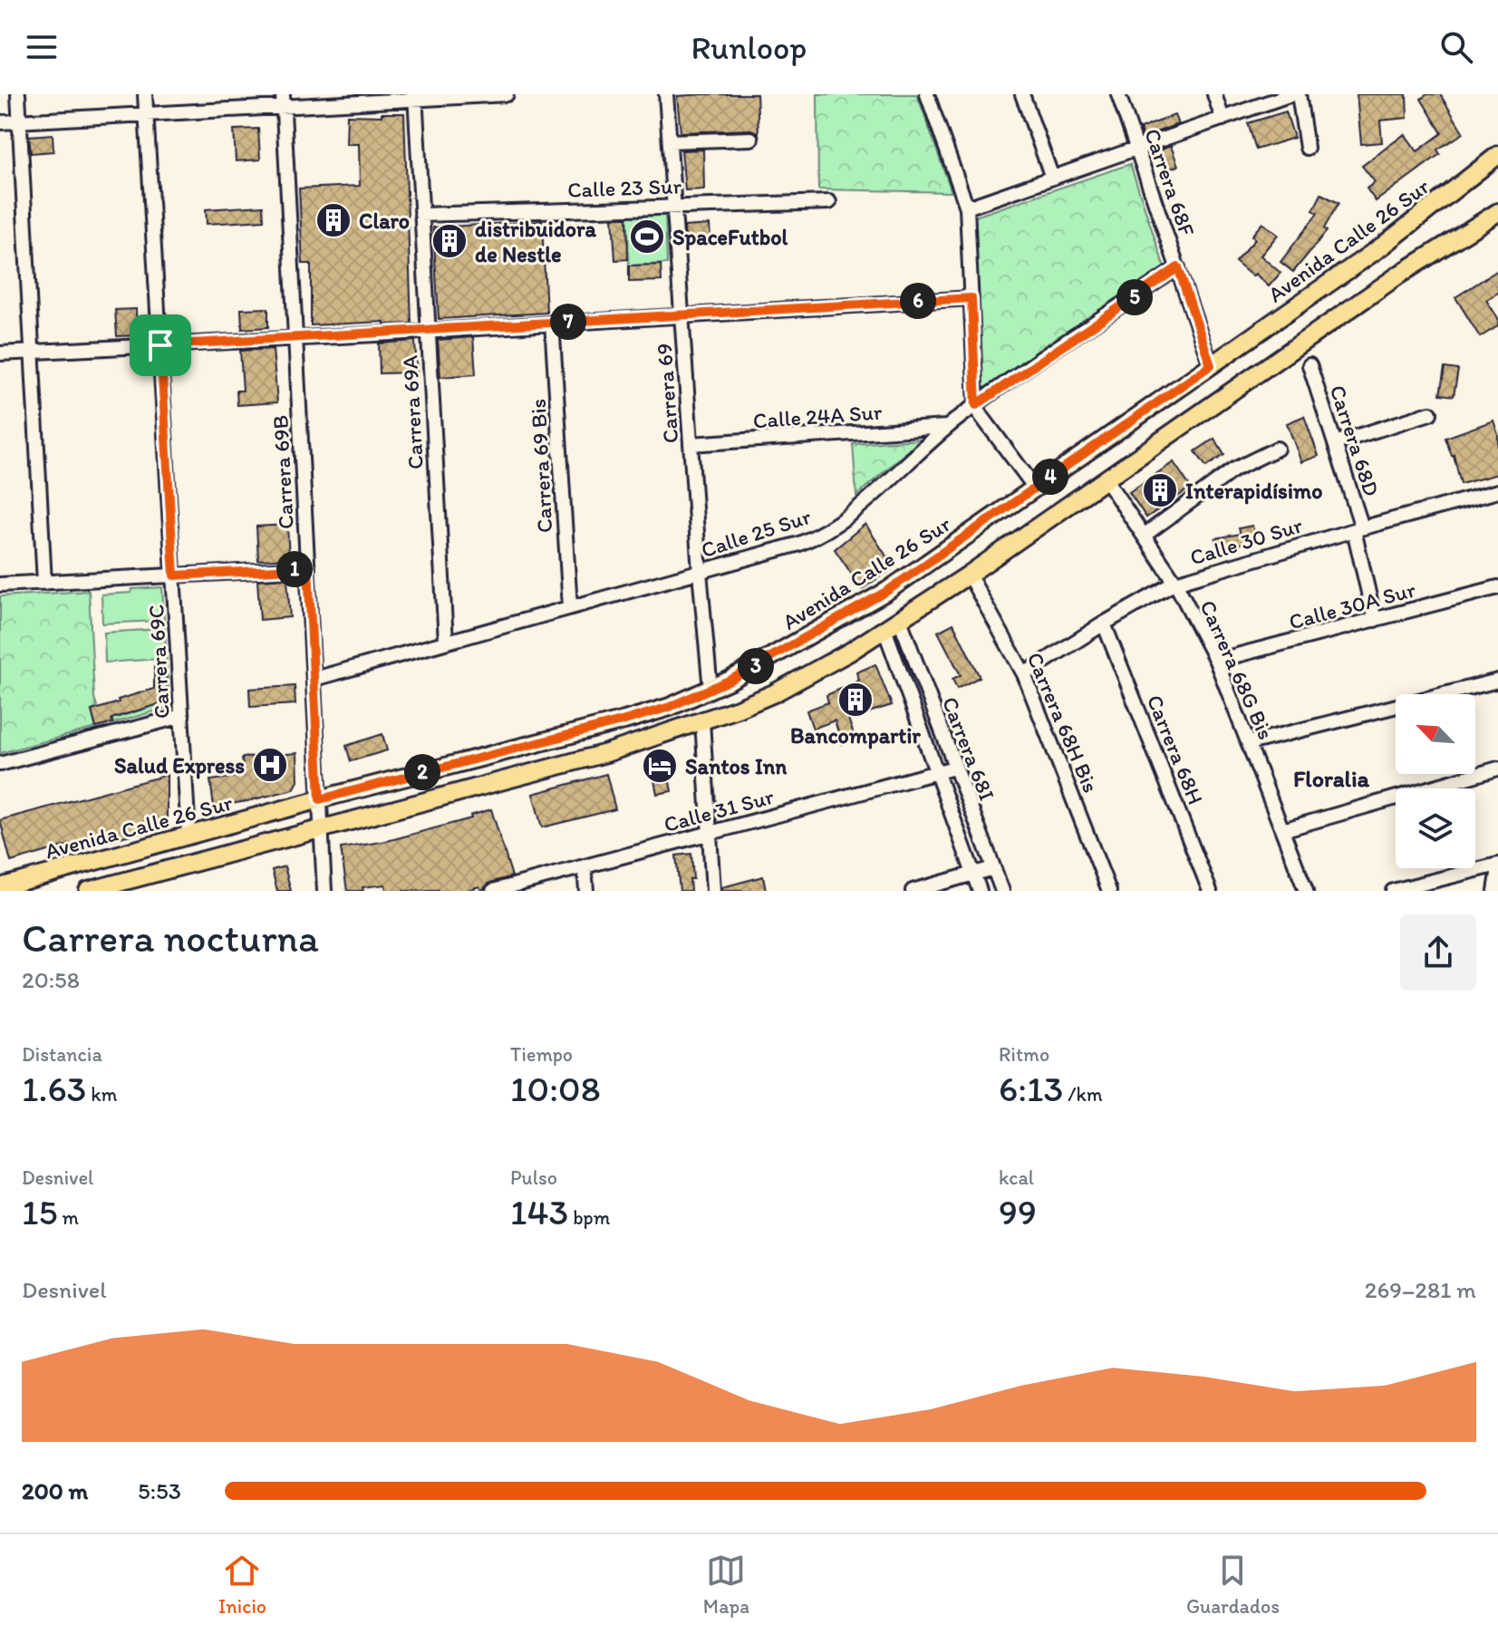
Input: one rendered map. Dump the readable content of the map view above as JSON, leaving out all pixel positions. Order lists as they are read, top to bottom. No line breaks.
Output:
{"streets":{"main road":["Avenida Calle 26 Sur"],"street":["Carrera 68F","Calle 23 Sur","Carrera 69","Carrera 69A","Calle 24A Sur","Carrera 68D","Carrera 69 Bis","Carrera 69B","Calle 25 Sur","Calle 30 Sur","Calle 30A Sur","Carrera 69C","Carrera 68G Bis","Carrera 68H Bis","Carrera 68I","Carrera 68H","Calle 31 Sur"]},"crossings":[["Carrera 68F","Avenida Calle 26 Sur"],["Carrera 68F","Calle 25 Sur"],["Calle 23 Sur","Carrera 69"],["Calle 23 Sur","Carrera 69A"],["Avenida Calle 26 Sur","Carrera 69"],["Avenida Calle 26 Sur","Carrera 69B"],["Avenida Calle 26 Sur","Carrera 69C"],["Carrera 69","Calle 24A Sur"],["Carrera 69","Calle 25 Sur"],["Carrera 69A","Calle 25 Sur"],["Calle 24A Sur","Calle 25 Sur"],["Carrera 68D","Calle 30 Sur"],["Carrera 68D","Calle 30A Sur"],["Carrera 69 Bis","Calle 25 Sur"],["Carrera 69B","Calle 25 Sur"],["Calle 30 Sur","Carrera 68G Bis"],["Calle 30 Sur","Carrera 68H Bis"],["Calle 30 Sur","Carrera 68H"],["Calle 30A Sur","Carrera 68G Bis"],["Carrera 68I","Calle 31 Sur"]],"districts":["Floralia"],"places":{"building":["Claro","distribuidora de Nestle","Interapidísimo","Bancompartir"],"sports":["SpaceFutbol"],"hospital":["Salud Express"],"hotel":["Santos Inn"]},"north":"top left","page":{"header":"Runloop","pins":["5","6","7","4","1","3","2"],"heading":["Carrera nocturna","20:58"],"stats":[["Distancia","1.63 km"],["Tiempo","10:08"],["Ritmo","6:13 /km"],["Desnivel","15 m"],["Pulso","143 bpm"],["kcal","99"]],"chart":["Desnivel","269–281 m"],"list":[{"name":"200 m","note":"5:53"}],"tabs":["Inicio","Mapa","Guardados"]}}
